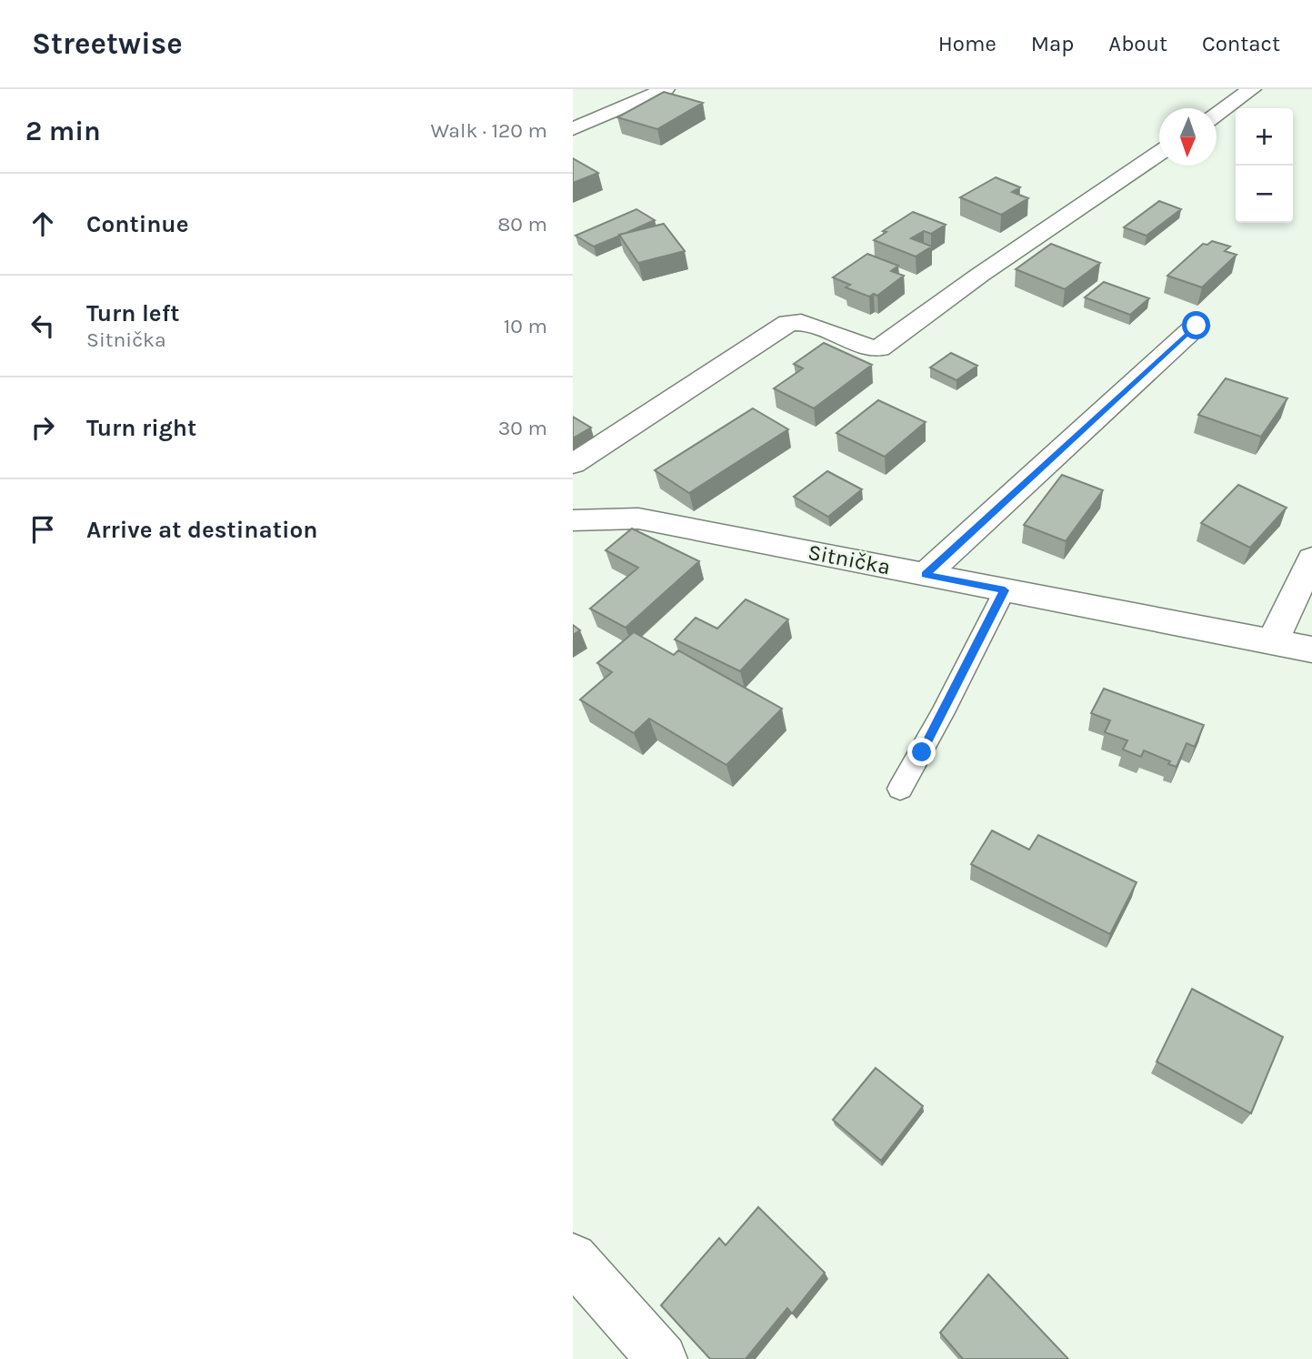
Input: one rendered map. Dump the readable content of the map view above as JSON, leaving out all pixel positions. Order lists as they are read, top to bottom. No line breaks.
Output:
{"streets":{"street":["Sitnička"]},"north":"bottom","page":{"header":"Streetwise","nav":["Home","Map","About","Contact"],"heading":["2 min","Walk · 120 m"],"map_buttons":["+","−"],"list":[["Continue","80 m"],["Turn left","Sitnička","10 m"],["Turn right","30 m"],"Arrive at destination"]}}
